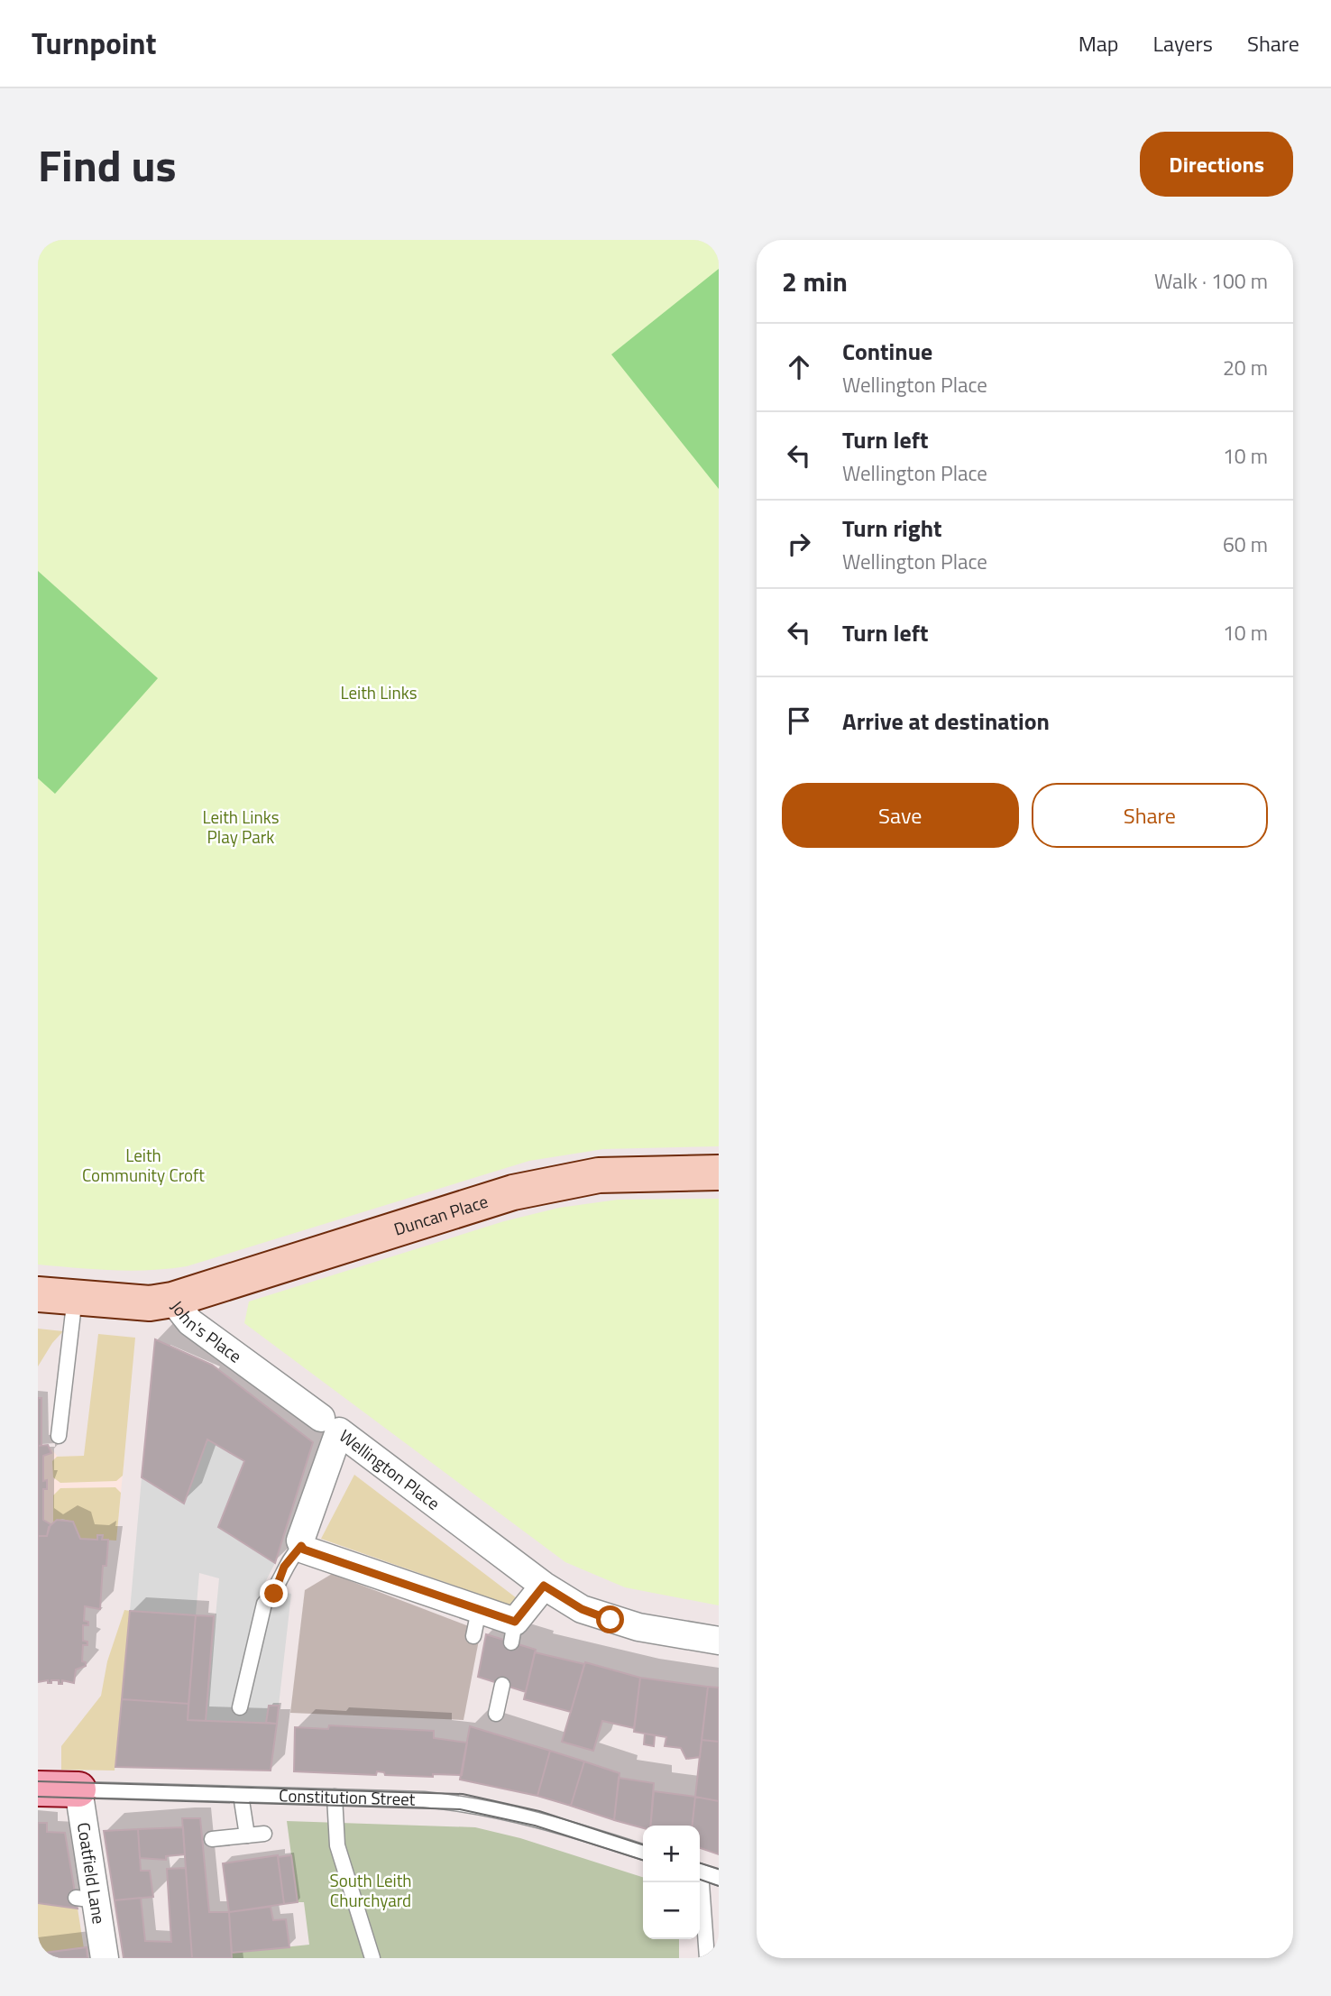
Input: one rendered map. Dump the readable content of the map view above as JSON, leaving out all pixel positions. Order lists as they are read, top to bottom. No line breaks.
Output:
{"streets":{"main road":["Constitution Street"],"street":["Duncan Place","John's Place","Wellington Place","Coatfield Lane"]},"crossings":[["Duncan Place","John's Place"],["Constitution Street","Coatfield Lane"]],"parks":["Leith Links","Leith Links Play Park","Leith Community Croft","South Leith Churchyard"],"page":{"header":"Turnpoint","nav":["Map","Layers","Share"],"title":"Find us","buttons":["Directions",["Save","Share"]],"heading":["2 min","Walk · 100 m"],"list":[["Continue","Wellington Place","20 m"],["Turn left","Wellington Place","10 m"],["Turn right","Wellington Place","60 m"],["Turn left","10 m"],"Arrive at destination"],"map_buttons":["+","−"]}}
